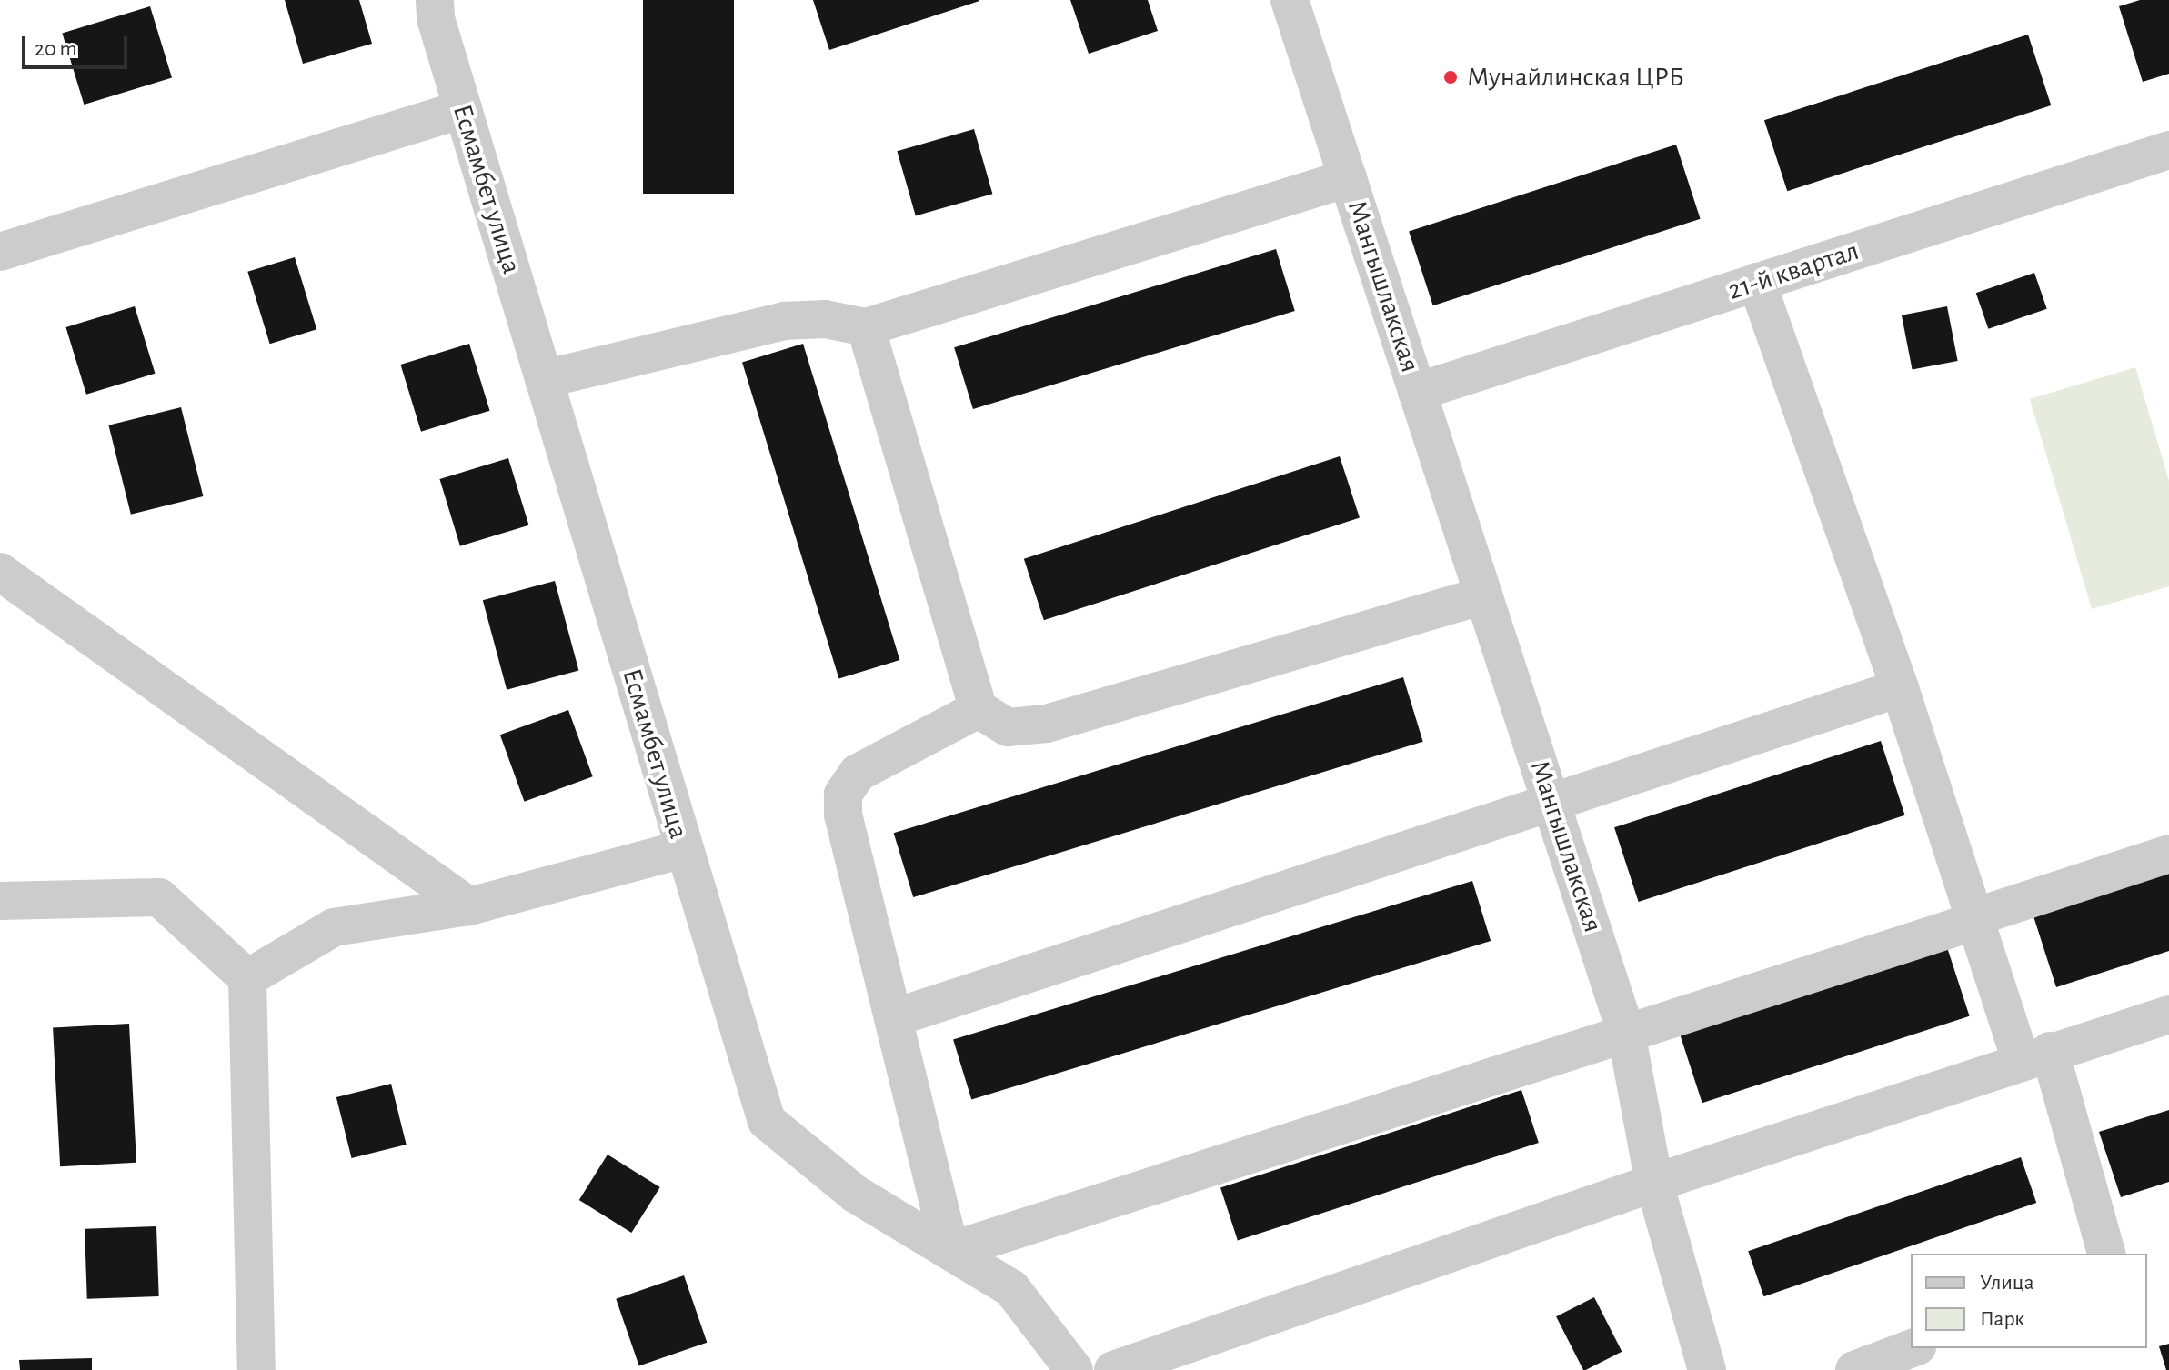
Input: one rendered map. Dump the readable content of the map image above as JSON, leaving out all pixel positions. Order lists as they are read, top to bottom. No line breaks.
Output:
{"streets":{"street":["Есмамбет улица","21-й квартал","Мангышлакская"]},"crossings":[["21-й квартал","Мангышлакская"]],"places":["Мунайлинская ЦРБ"],"legend":["Улица","Парк"],"scale_bar":"20 m"}
